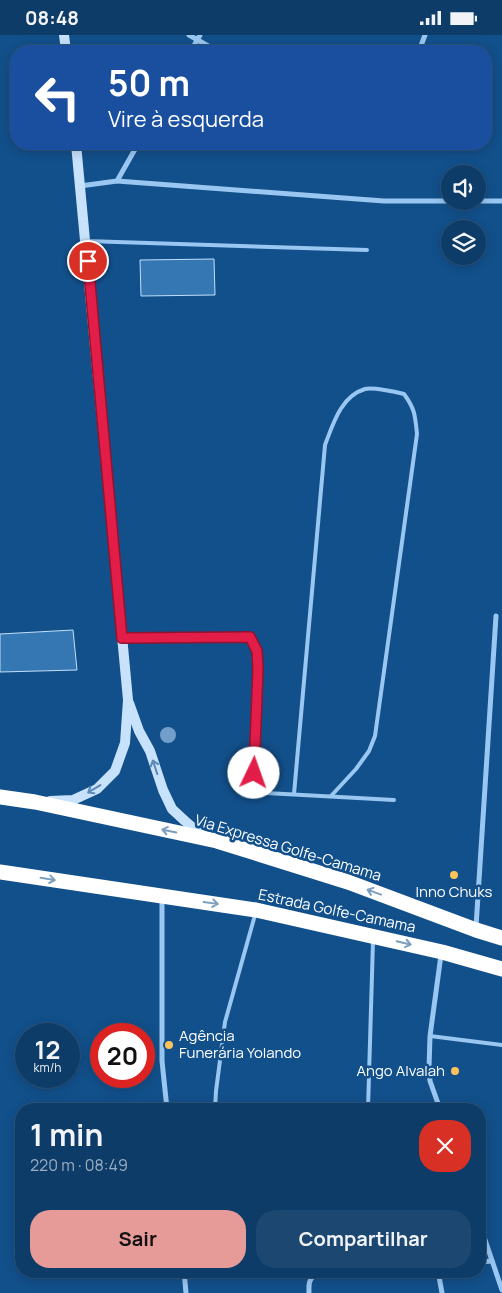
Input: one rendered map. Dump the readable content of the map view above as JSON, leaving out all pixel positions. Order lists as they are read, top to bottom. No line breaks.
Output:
{"streets":{"highway":["Via Expressa Golfe-Camama","Estrada Golfe-Camama"]},"one_way":["Estrada Golfe-Camama"],"places":["Inno Chuks","Agência Funerária Yolando","Ango Alvalah"],"page":{"status":"08:48","turn":["50 m","Vire à esquerda"],"speed":"12 km/h","limit":"20","heading":["1 min","220 m · 08:49"],"buttons":["Sair","Compartilhar"]}}
